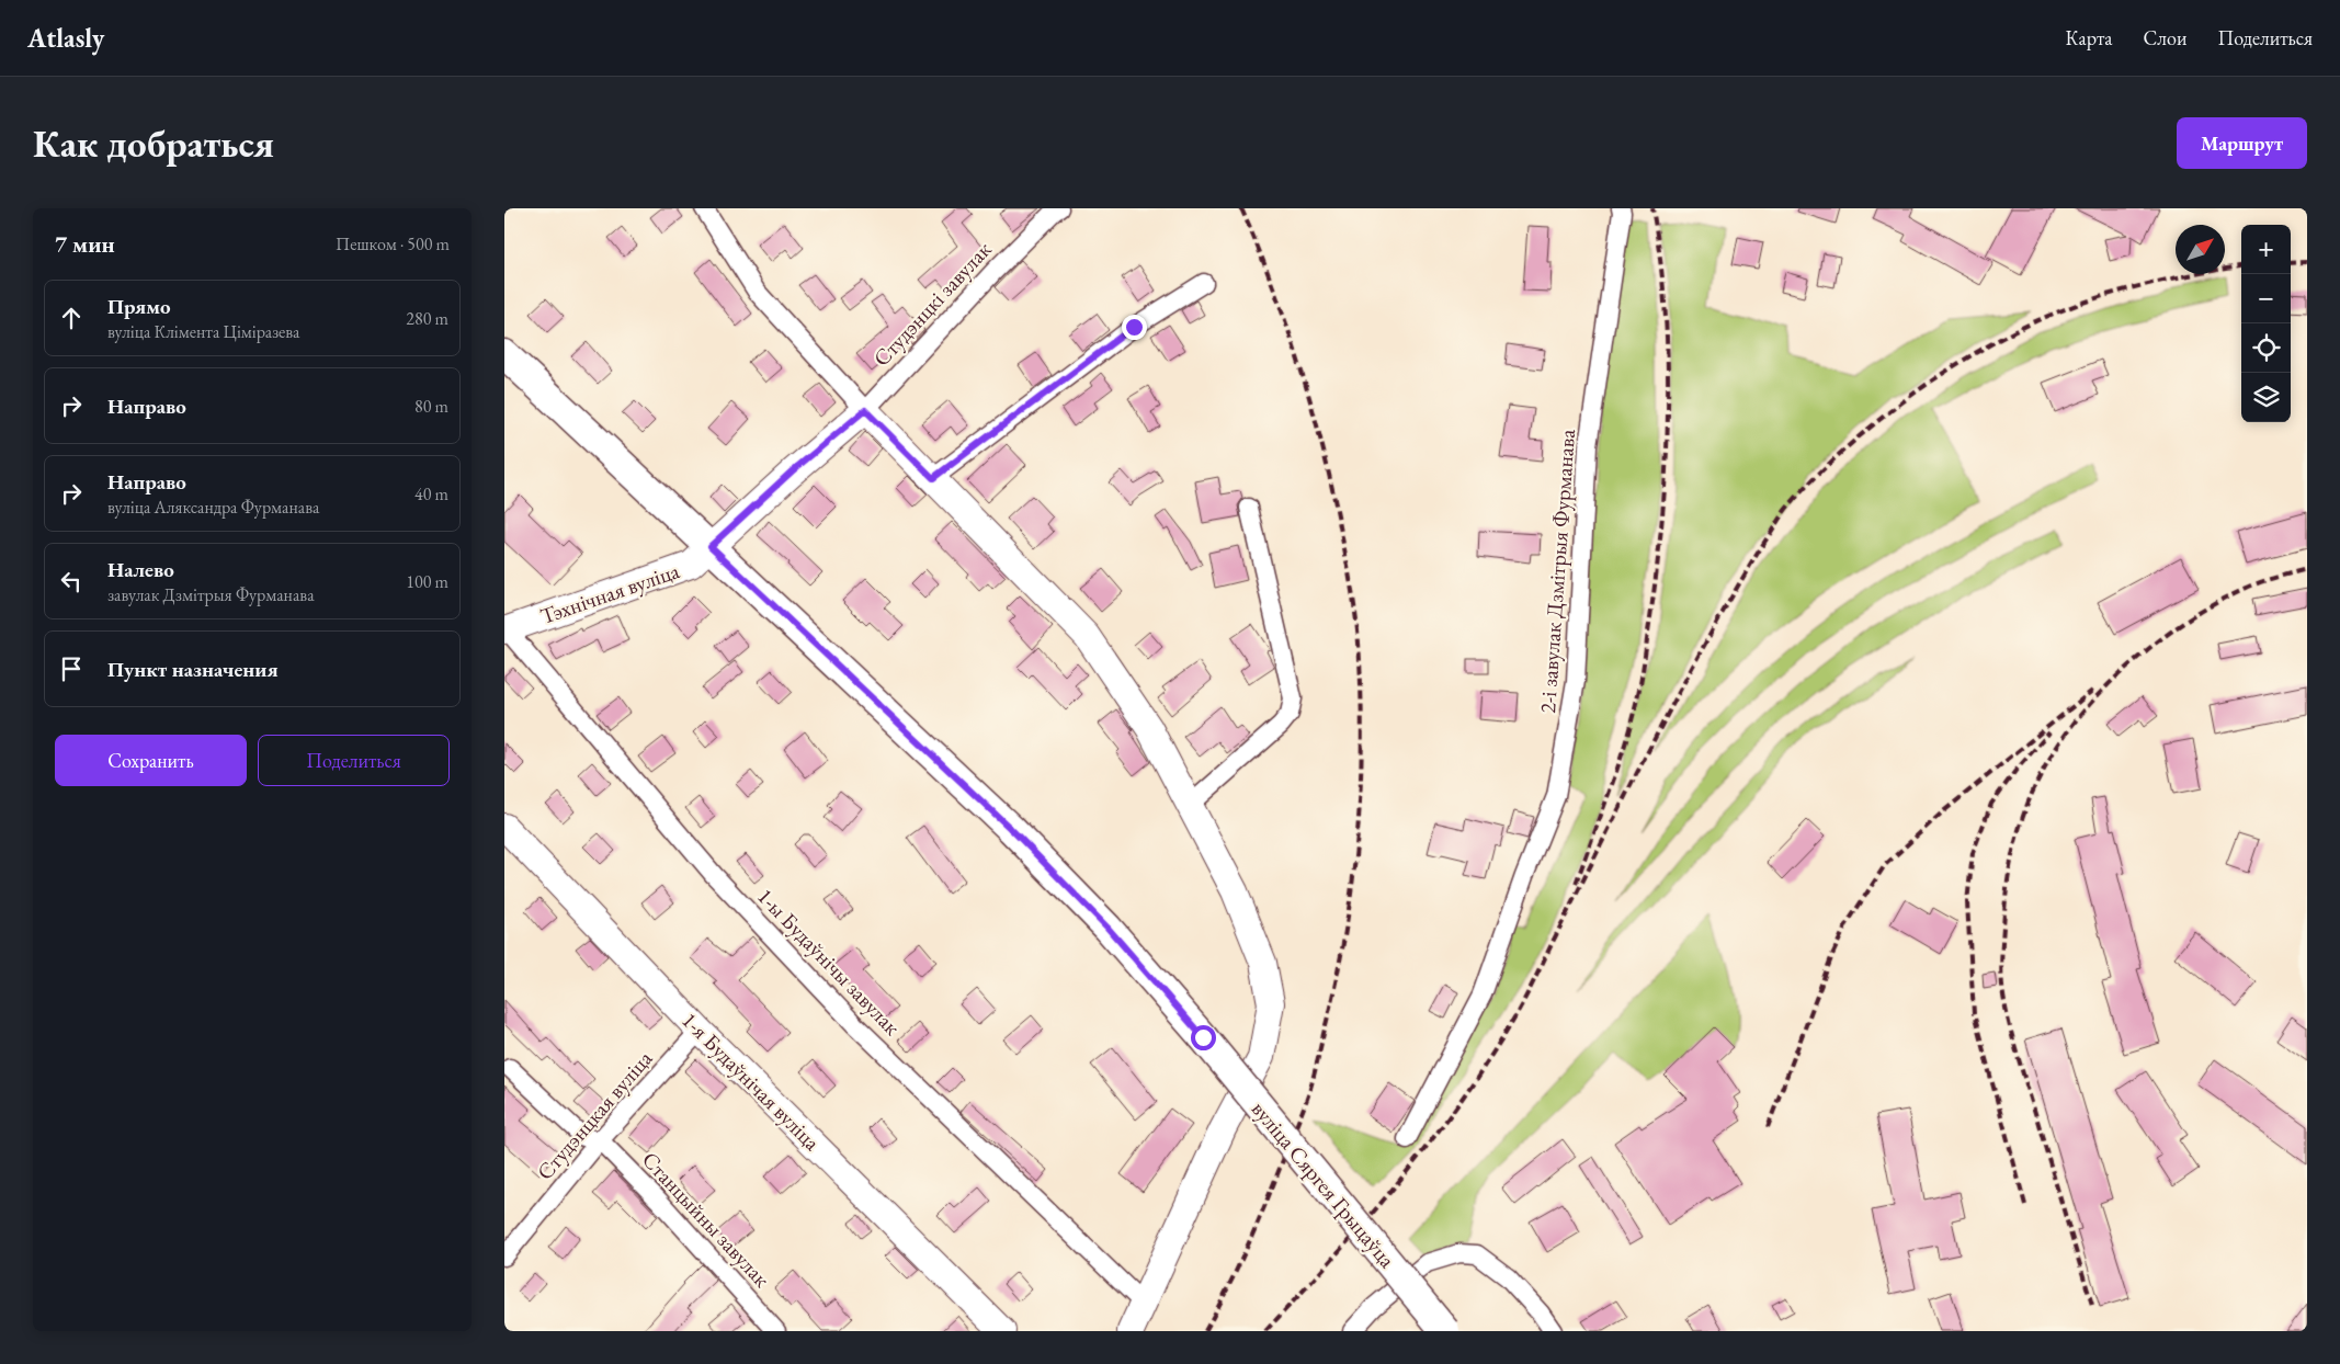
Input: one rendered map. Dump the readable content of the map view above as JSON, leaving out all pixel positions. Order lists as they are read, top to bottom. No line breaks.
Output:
{"streets":{"main road":["вуліца Сяргея Грыцаўца"],"street":["Студэнцкі завулак","2-і завулак Дзмітрыя Фурманава","Тэхнічная вуліца","1-ы Будаўнічы завулак","1-я Будаўнічая вуліца","Студэнцкая вуліца","Станцыйны завулак"]},"crossings":[["Студэнцкі завулак","Тэхнічная вуліца"],["Тэхнічная вуліца","1-ы Будаўнічы завулак"],["Тэхнічная вуліца","вуліца Сяргея Грыцаўца"],["1-я Будаўнічая вуліца","Студэнцкая вуліца"],["Студэнцкая вуліца","Станцыйны завулак"]],"north":"top right","page":{"header":"Atlasly","nav":["Карта","Слои","Поделиться"],"buttons":["Маршрут",["Сохранить","Поделиться"]],"title":"Как добраться","heading":["7 мин","Пешком · 500 m"],"map_buttons":["+","−"],"list":[["Прямо","вуліца Клімента Ціміразева","280 m"],["Направо","80 m"],["Направо","вуліца Аляксандра Фурманава","40 m"],["Налево","завулак Дзмітрыя Фурманава","100 m"],"Пункт назначения"]}}
